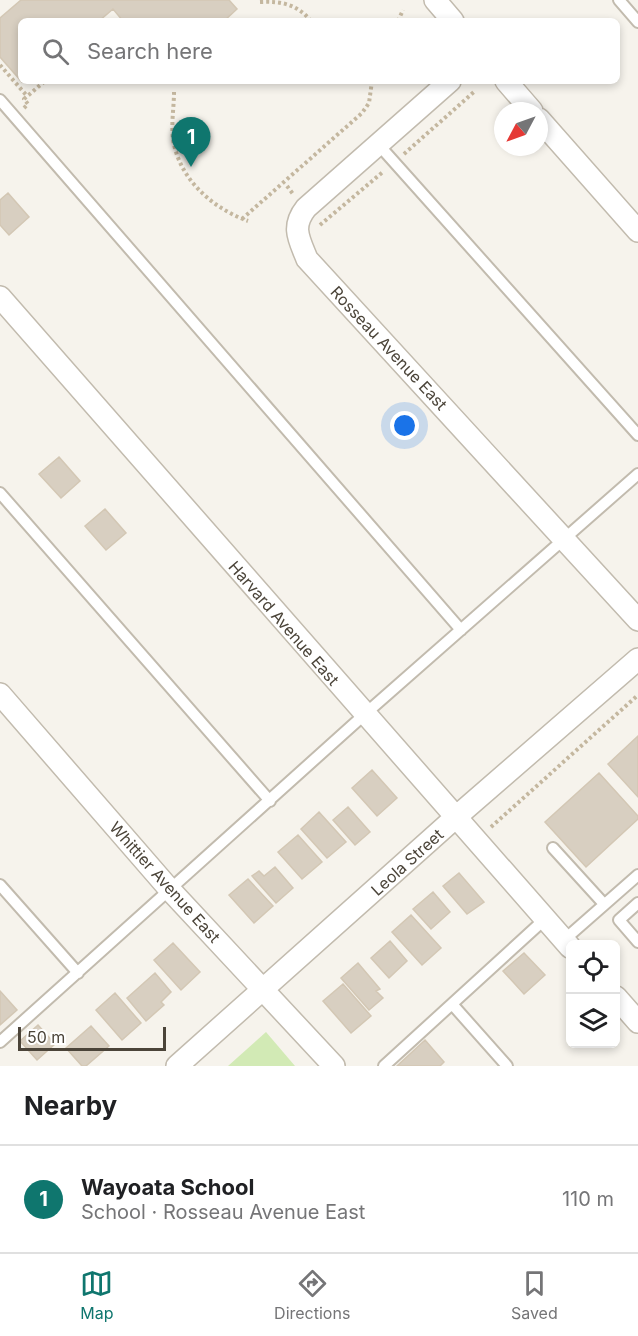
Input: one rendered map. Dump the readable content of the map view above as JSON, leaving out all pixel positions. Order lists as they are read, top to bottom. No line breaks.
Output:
{"streets":{"street":["Rosseau Avenue East","Harvard Avenue East","Leola Street","Whittier Avenue East"]},"crossings":[["Harvard Avenue East","Leola Street"],["Leola Street","Whittier Avenue East"]],"scale_bar":"50 m","north":"bottom left","page":{"search":"Search here","pins":"1","scale":"50 m","heading":"Nearby","list":[{"mark":"1","name":"Wayoata School","note":"School · Rosseau Avenue East","value":"110 m"}],"nav":["Map","Directions","Saved"]}}
